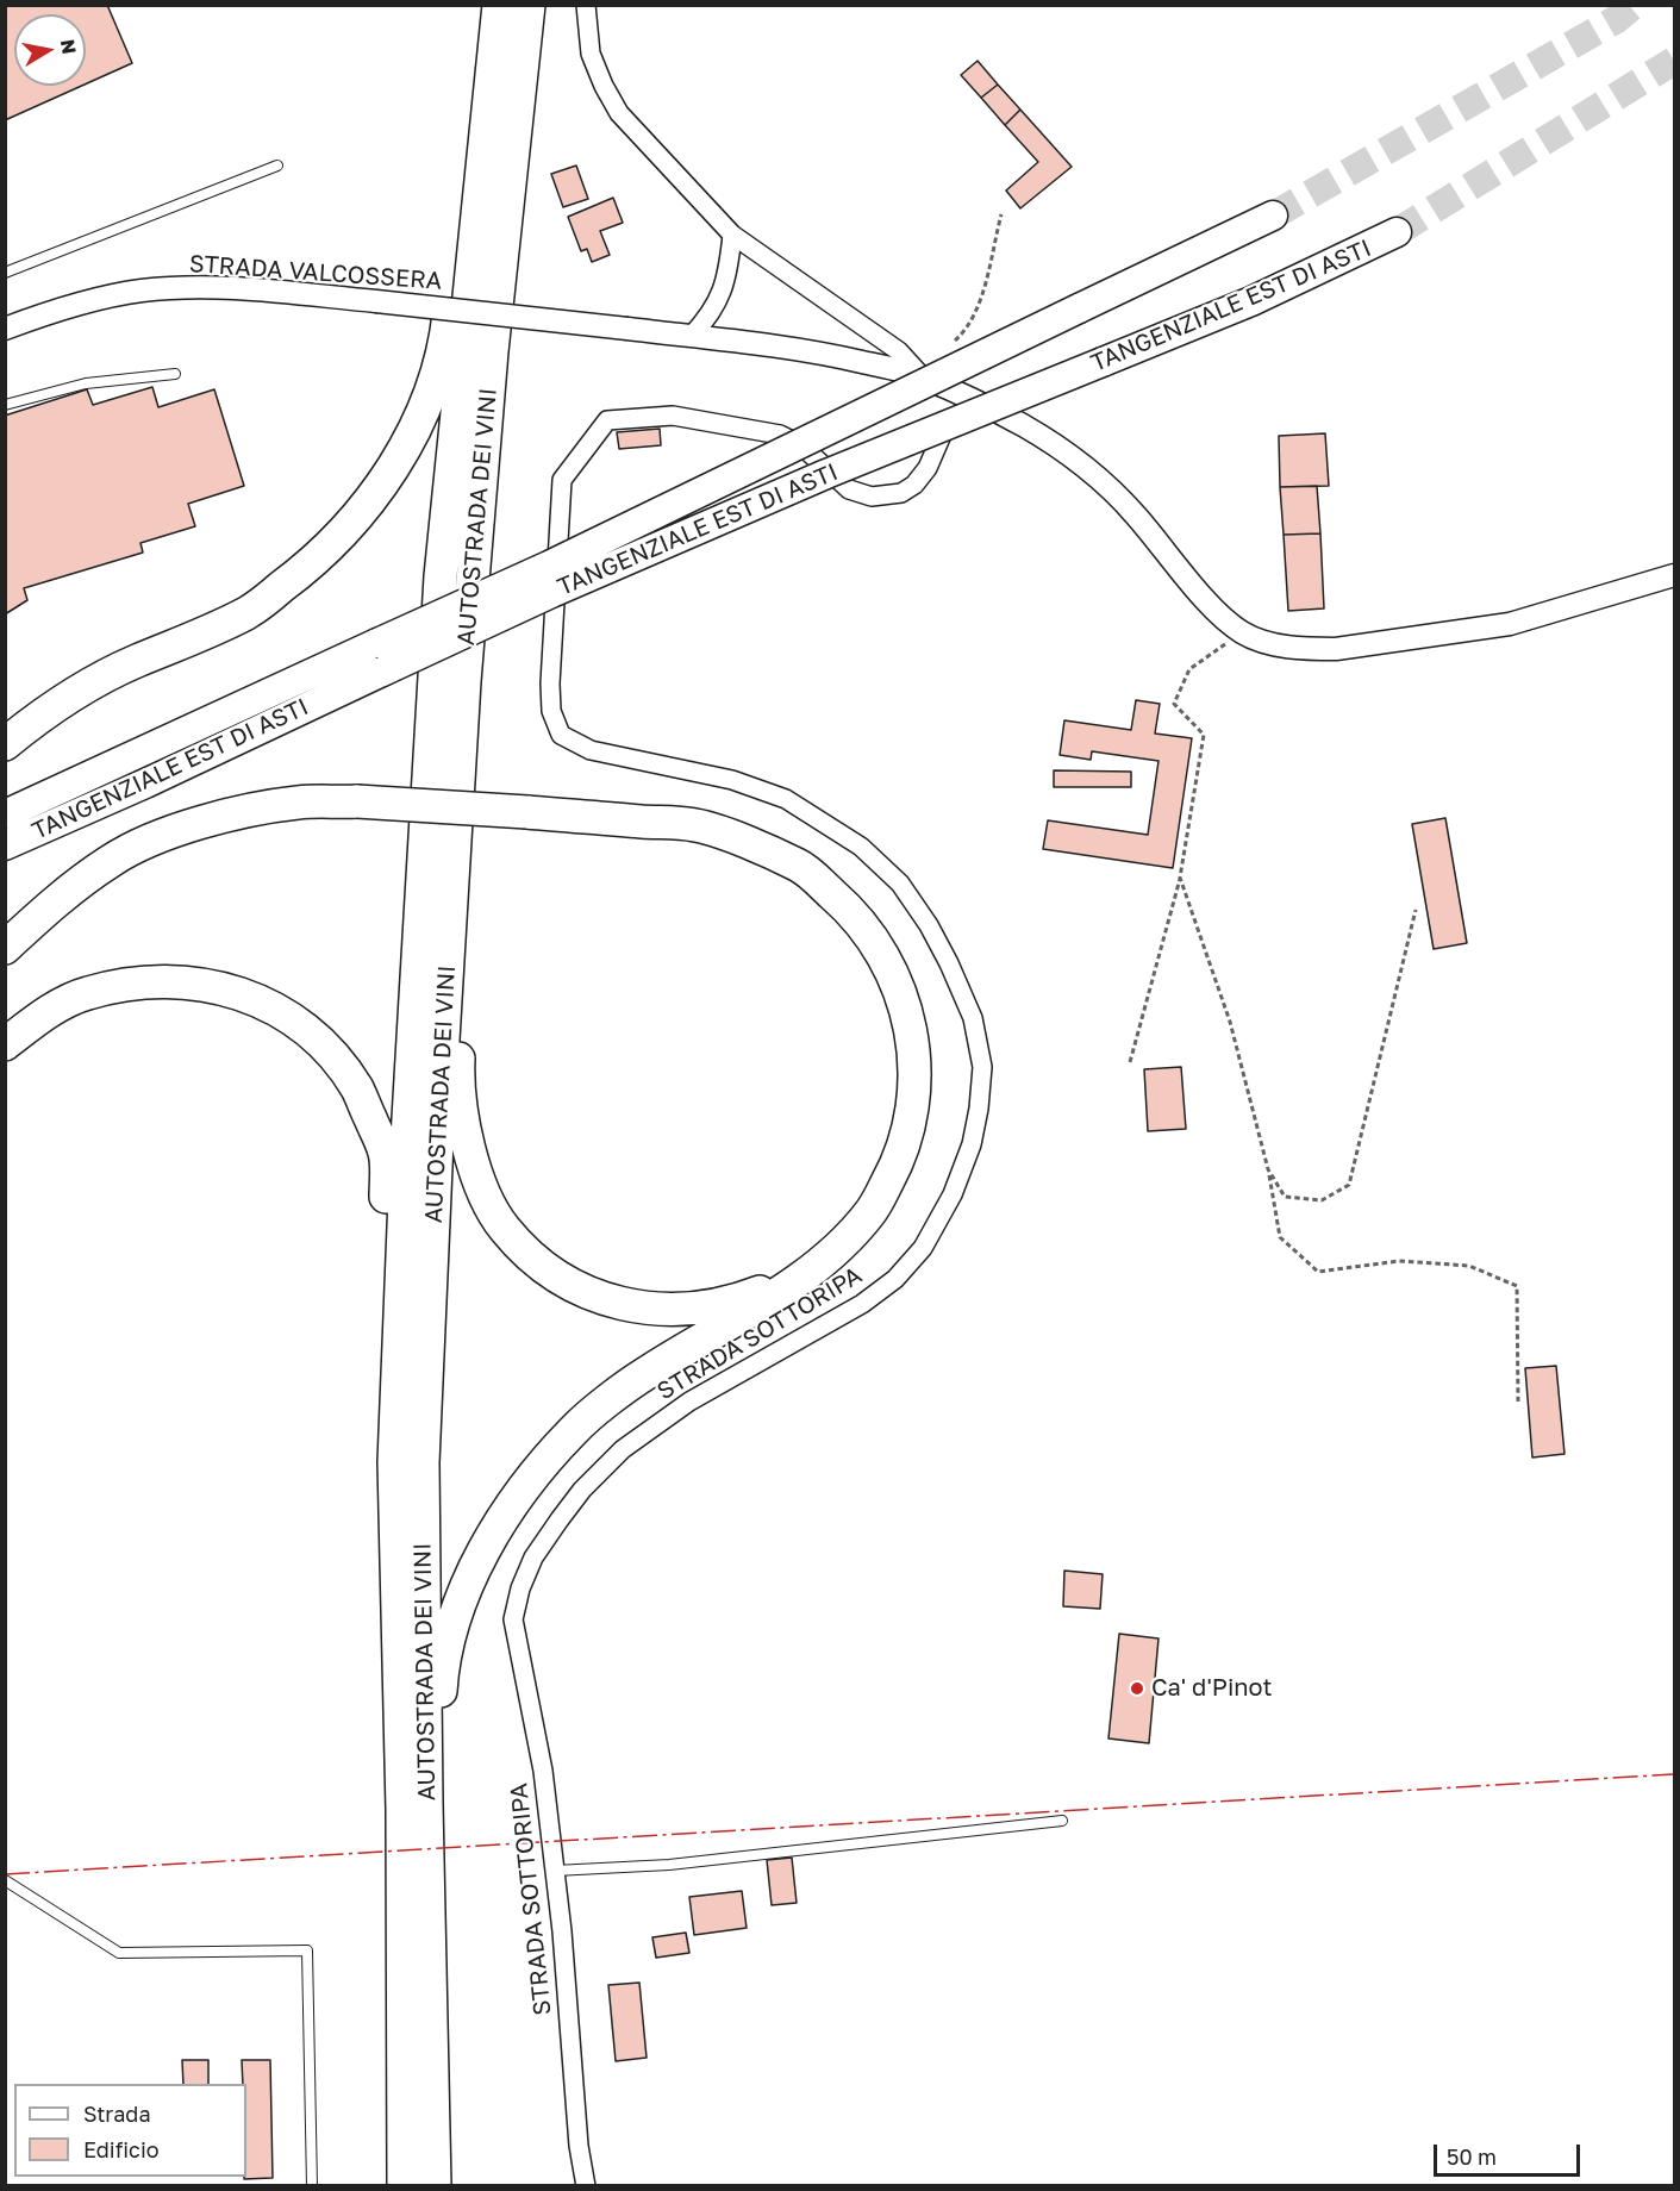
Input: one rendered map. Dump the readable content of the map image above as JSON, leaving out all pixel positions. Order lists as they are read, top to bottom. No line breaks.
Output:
{"streets":{"highway":["TANGENZIALE EST DI ASTI","AUTOSTRADA DEI VINI"],"street":["STRADA VALCOSSERA","STRADA SOTTORIPA"]},"crossings":[["STRADA VALCOSSERA","STRADA SOTTORIPA"]],"places":["Ca' d'Pinot"],"legend":["Strada","Edificio"],"scale_bar":"50 m","north":"right"}
